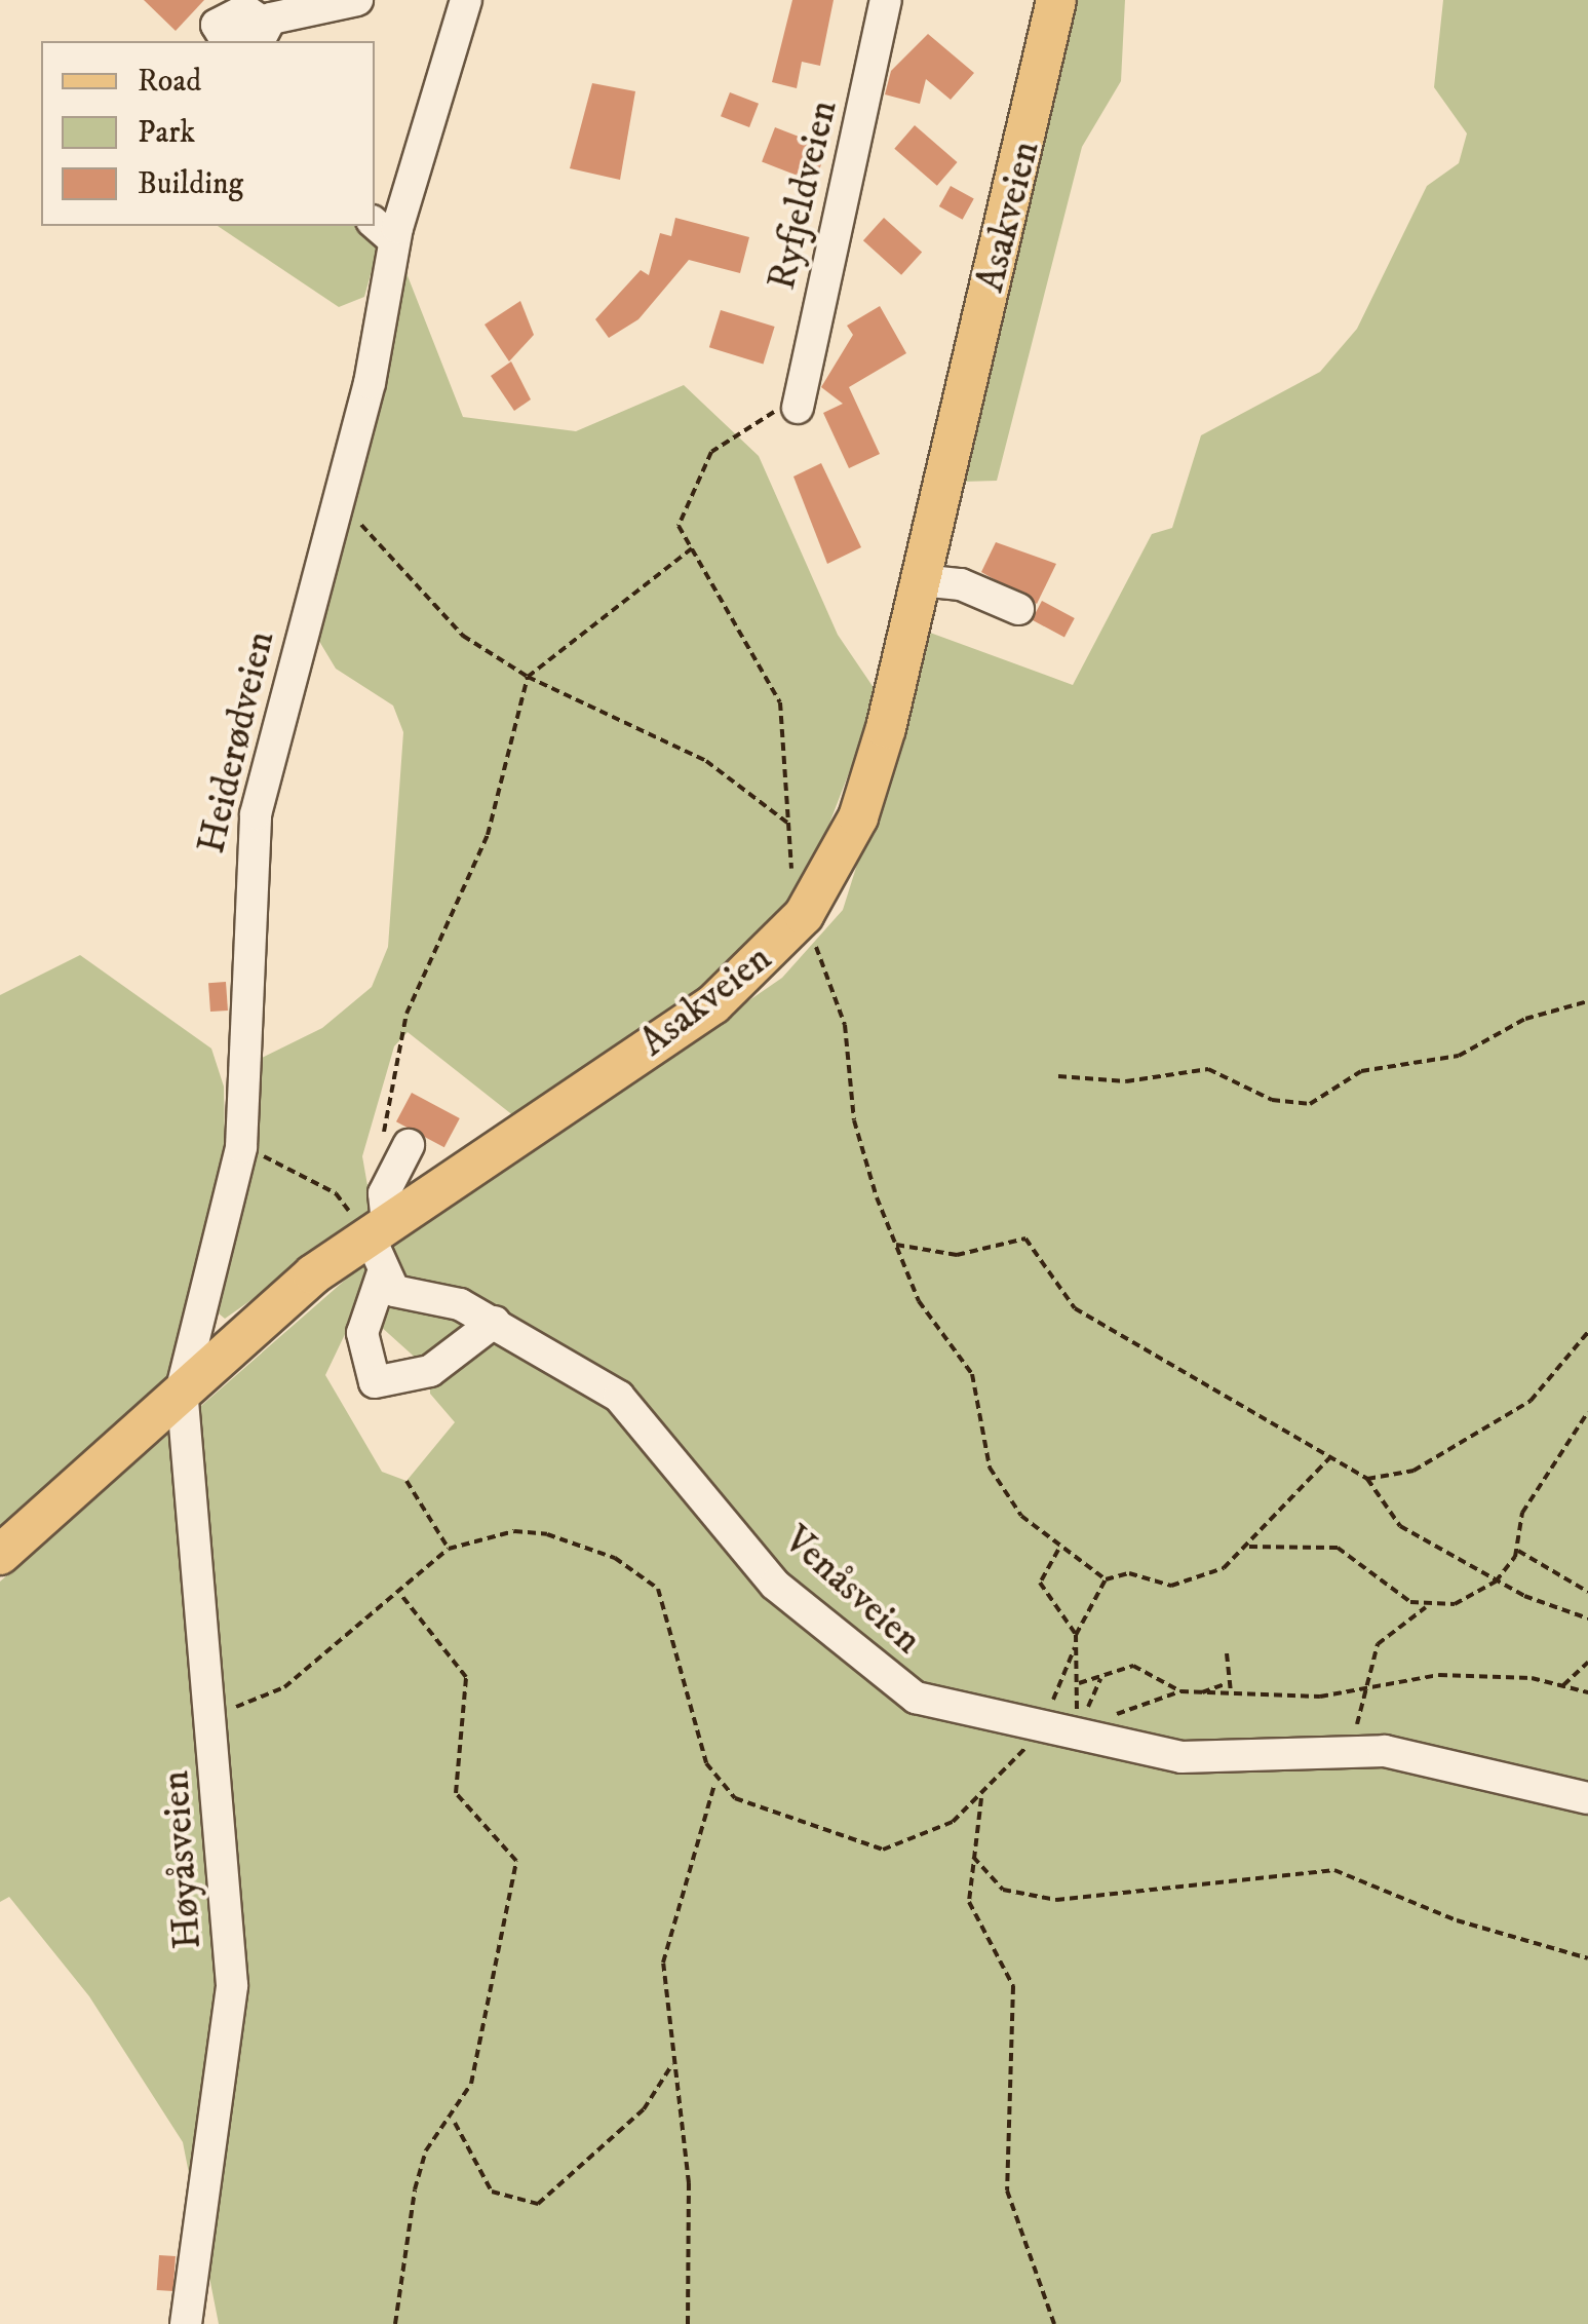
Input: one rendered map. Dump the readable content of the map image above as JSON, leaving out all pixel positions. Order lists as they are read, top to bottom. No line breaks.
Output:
{"streets":{"main road":["Asakveien"],"street":["Ryfjeldveien","Heiderødveien","Venåsveien","Høyåsveien"]},"crossings":[["Asakveien","Heiderødveien"],["Asakveien","Høyåsveien"],["Heiderødveien","Høyåsveien"]],"legend":["Road","Park","Building"]}
